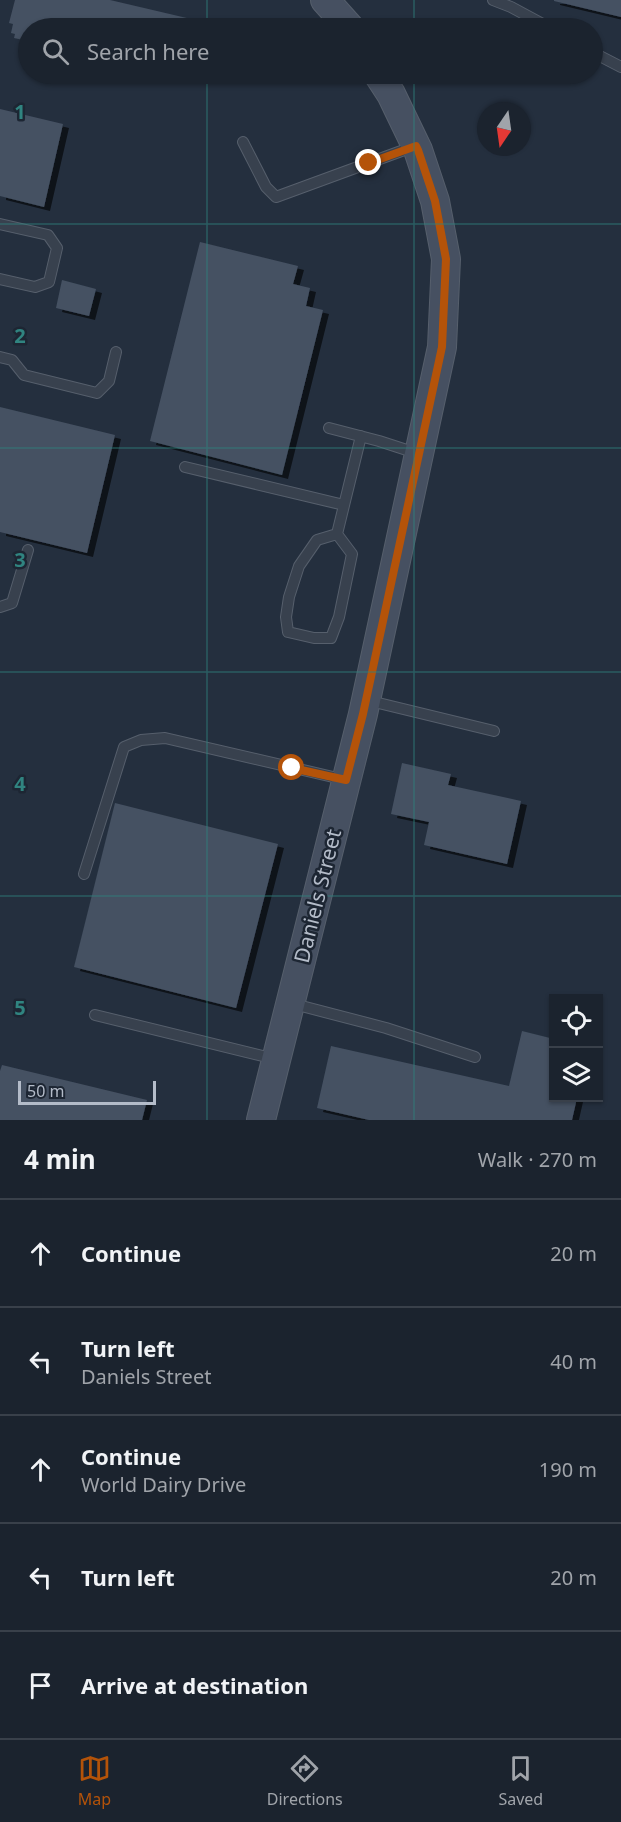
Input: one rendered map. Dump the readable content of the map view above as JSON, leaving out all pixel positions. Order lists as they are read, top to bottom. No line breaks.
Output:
{"streets":{"street":["Daniels Street"]},"scale_bar":"50 m","north":"bottom","page":{"search":"Search here","scale":"50 m","heading":["4 min","Walk · 270 m"],"list":[["Continue","20 m"],["Turn left","Daniels Street","40 m"],["Continue","World Dairy Drive","190 m"],["Turn left","20 m"],"Arrive at destination"],"nav":["Map","Directions","Saved"]},"grid":{"rows":["1","2","3","4","5"]}}
